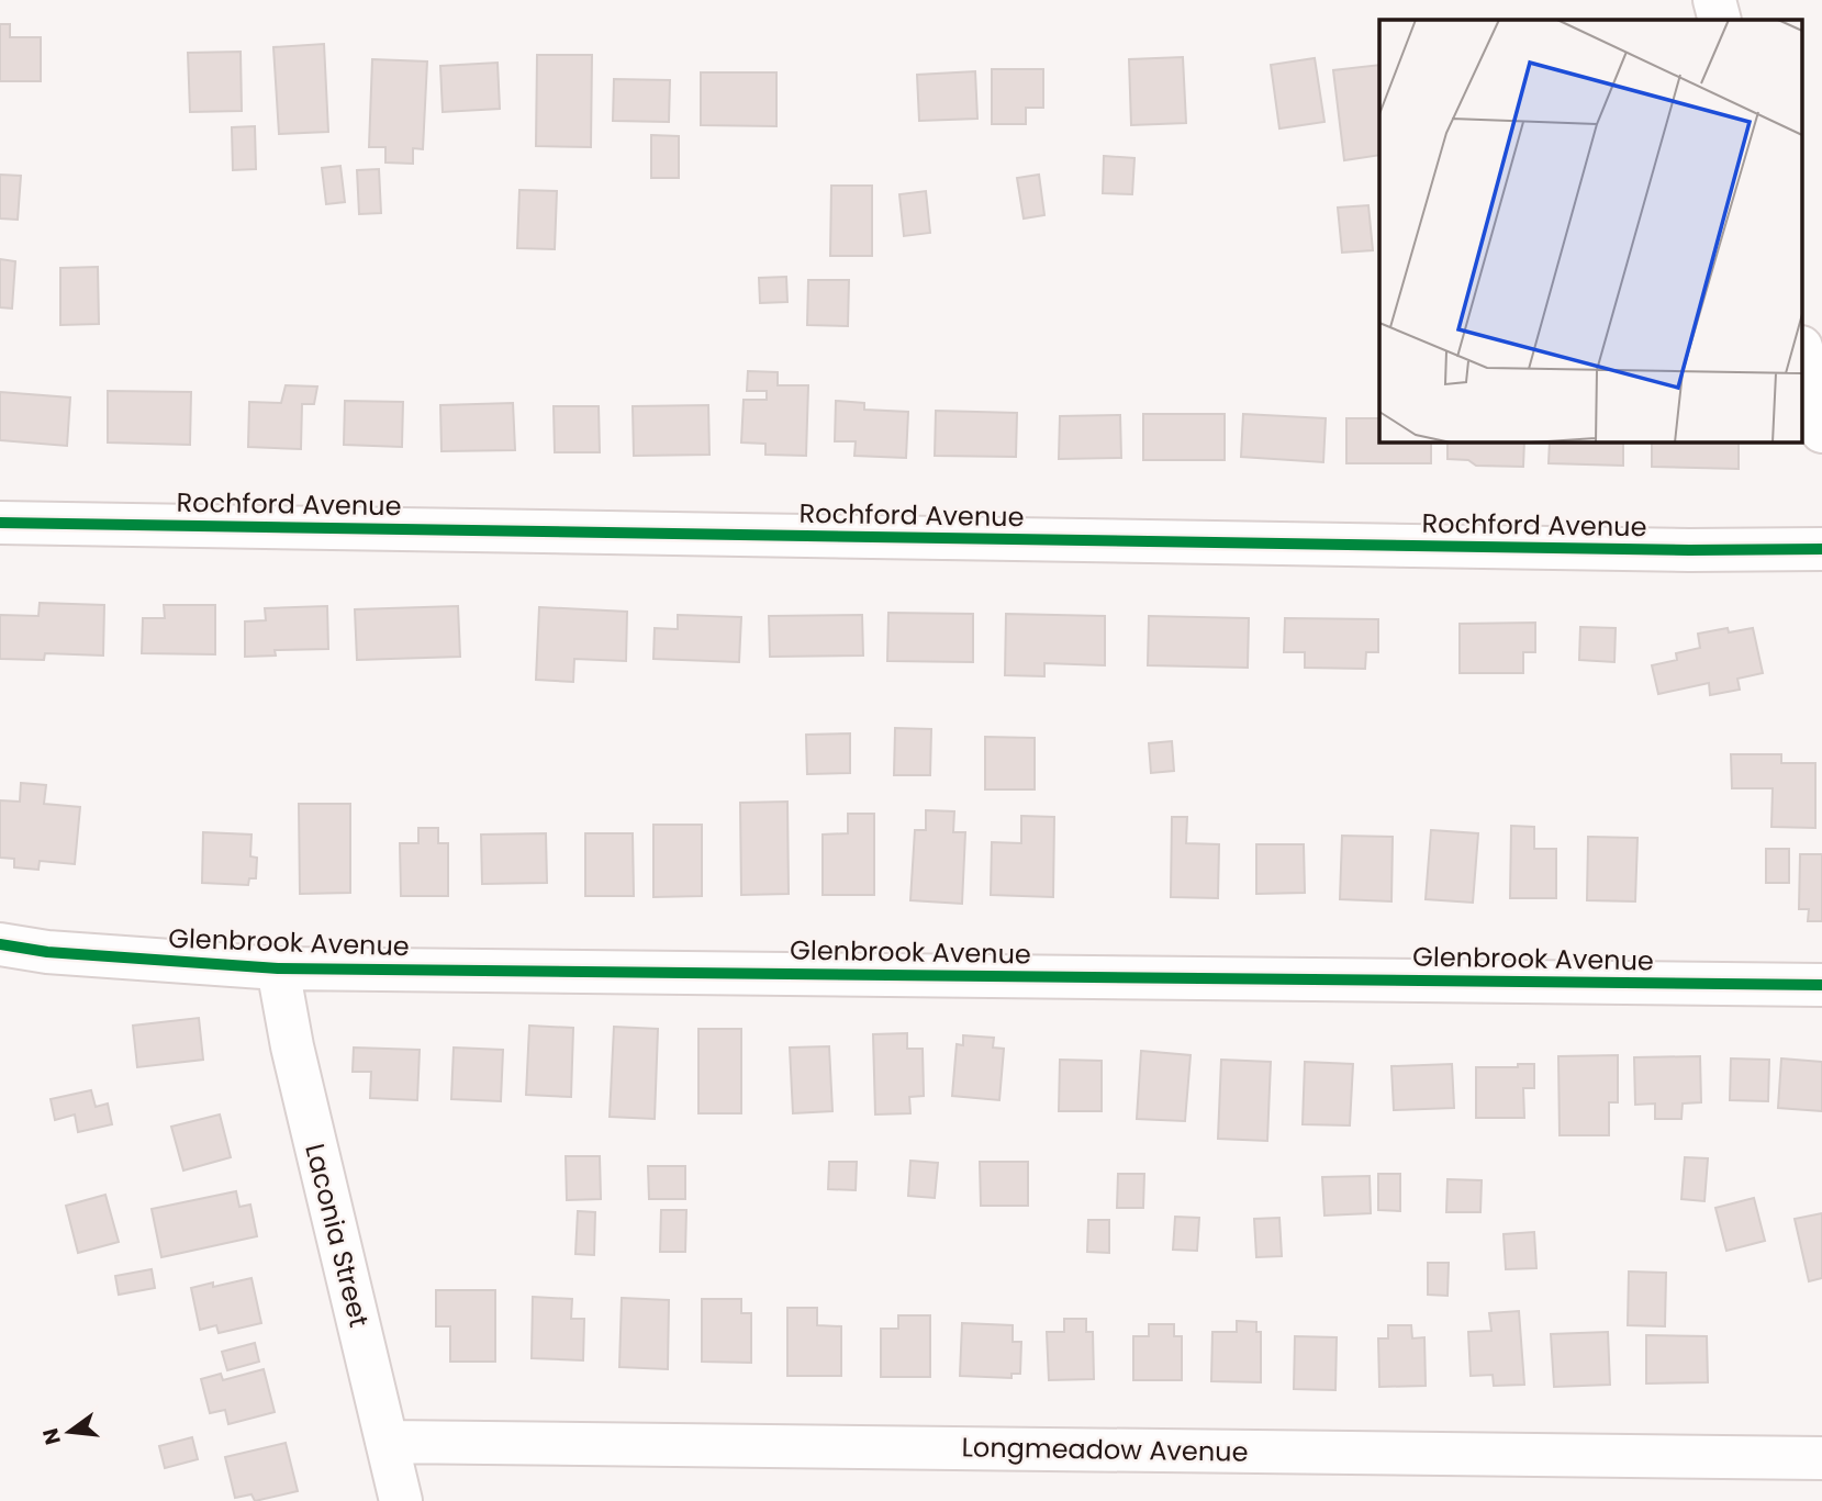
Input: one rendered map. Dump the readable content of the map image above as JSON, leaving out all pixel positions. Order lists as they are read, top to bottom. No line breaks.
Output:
{"streets":{"street":["Rochford Avenue","Glenbrook Avenue","Laconia Street","Longmeadow Avenue"]},"crossings":[["Glenbrook Avenue","Laconia Street"],["Laconia Street","Longmeadow Avenue"]],"north":"left"}
